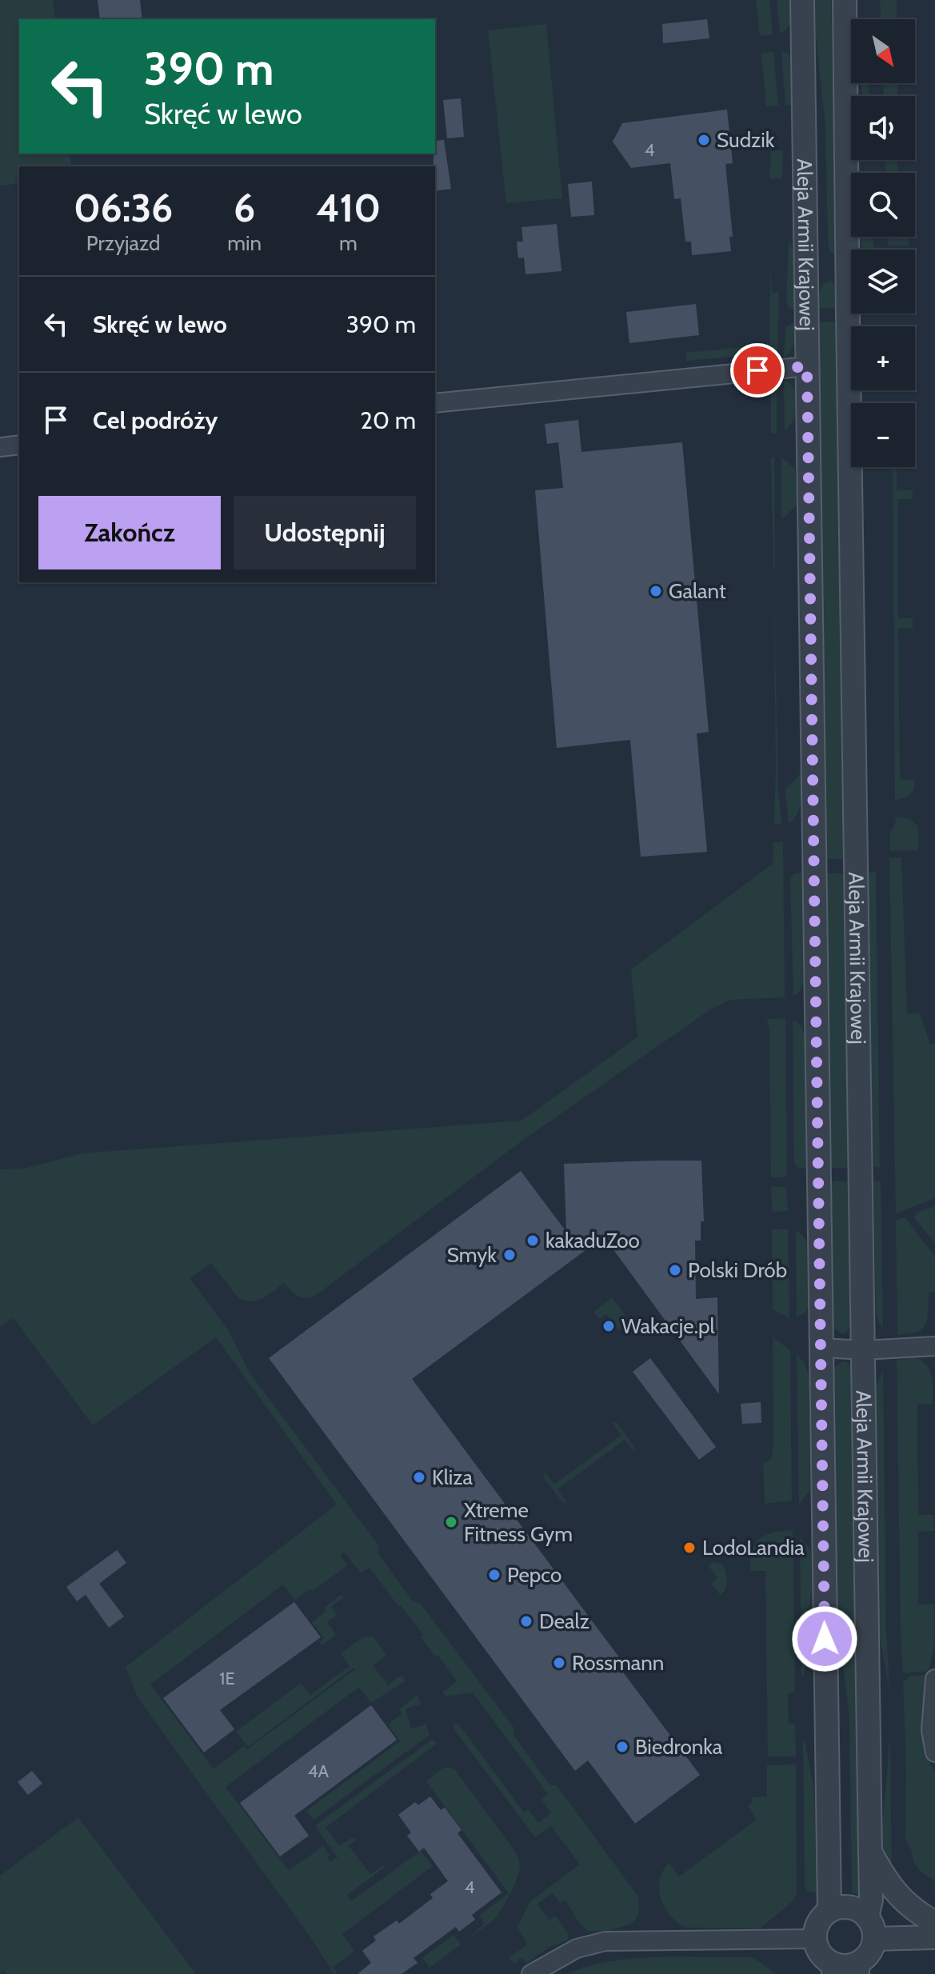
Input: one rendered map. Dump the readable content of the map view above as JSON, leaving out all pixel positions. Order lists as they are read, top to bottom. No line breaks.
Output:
{"streets":{"street":["Aleja Armii Krajowej"]},"places":["Sudzik","Galant","kakaduZoo","Smyk","Polski Drób","Wakacje.pl","Kliza","Xtreme Fitness Gym","LodoLandia","Pepco","Dealz","Rossmann","Biedronka"],"house_numbers":["4","1E","4A","4"],"north":"bottom right","page":{"map_buttons":["+","−"],"turn":["390 m","Skręć w lewo"],"eta":["06:36","Przyjazd","6","min","410","m"],"list":[{"name":"Skręć w lewo","value":"390 m"},{"name":"Cel podróży","value":"20 m"}],"buttons":["Zakończ","Udostępnij"]}}
